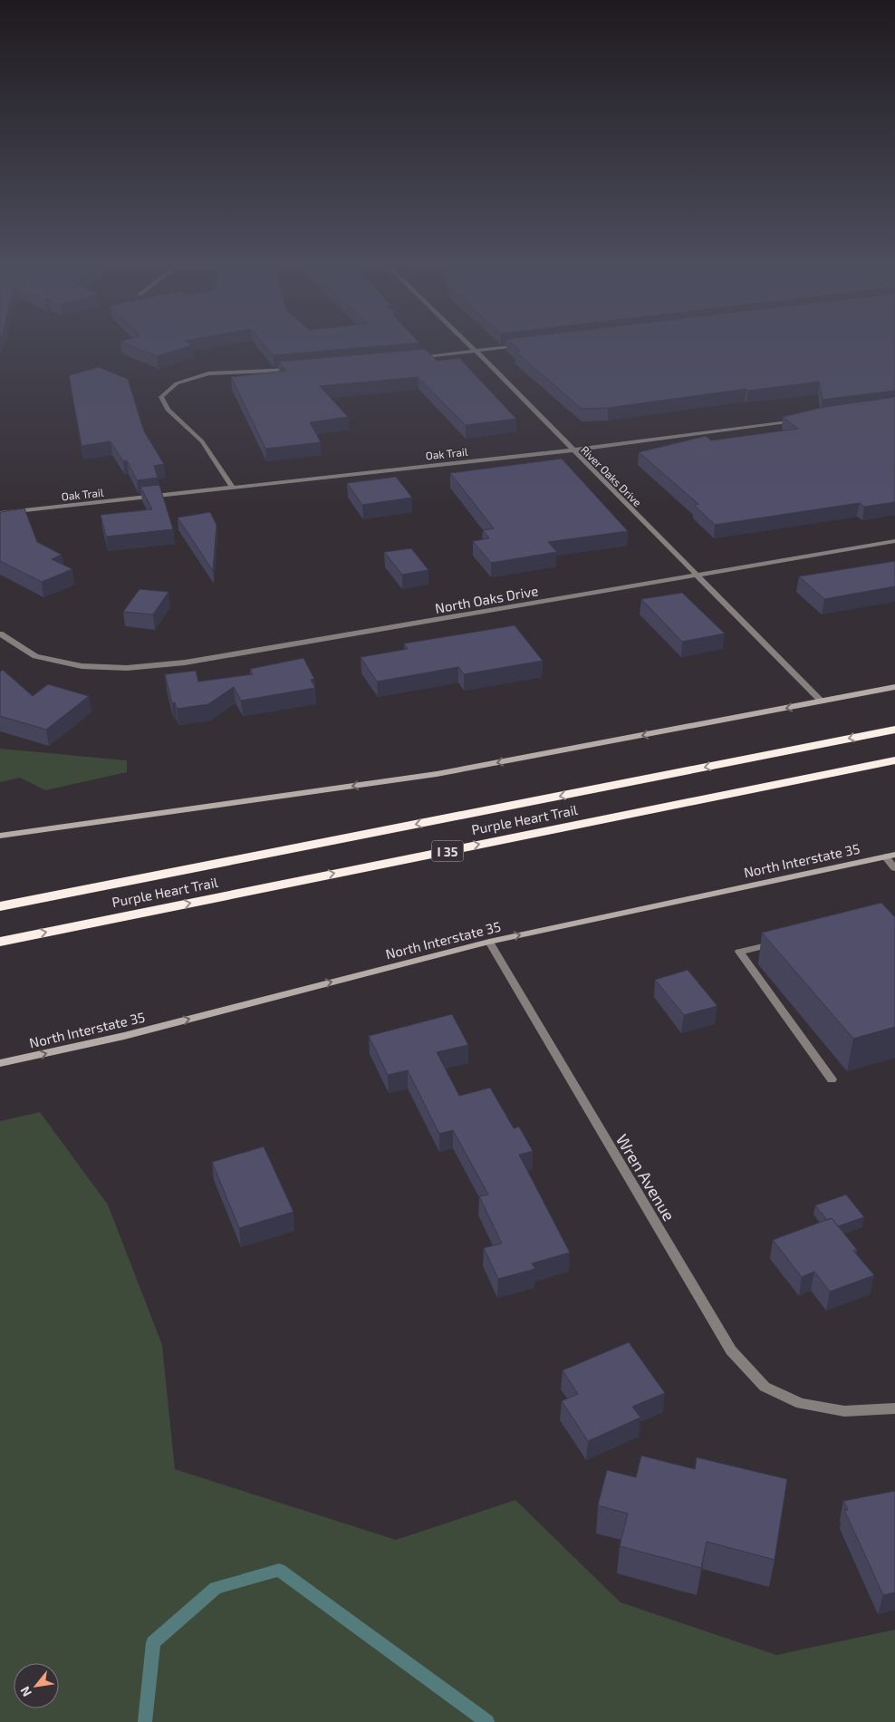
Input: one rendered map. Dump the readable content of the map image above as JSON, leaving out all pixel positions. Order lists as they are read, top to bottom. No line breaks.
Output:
{"streets":{"highway":["Purple Heart Trail","I 35"],"main road":["North Interstate 35"],"street":["Oak Trail","River Oaks Drive","North Oaks Drive","Wren Avenue"]},"crossings":[["Oak Trail","River Oaks Drive"],["River Oaks Drive","North Oaks Drive"],["North Interstate 35","Wren Avenue"]],"one_way":["North Interstate 35"],"north":"bottom left"}
